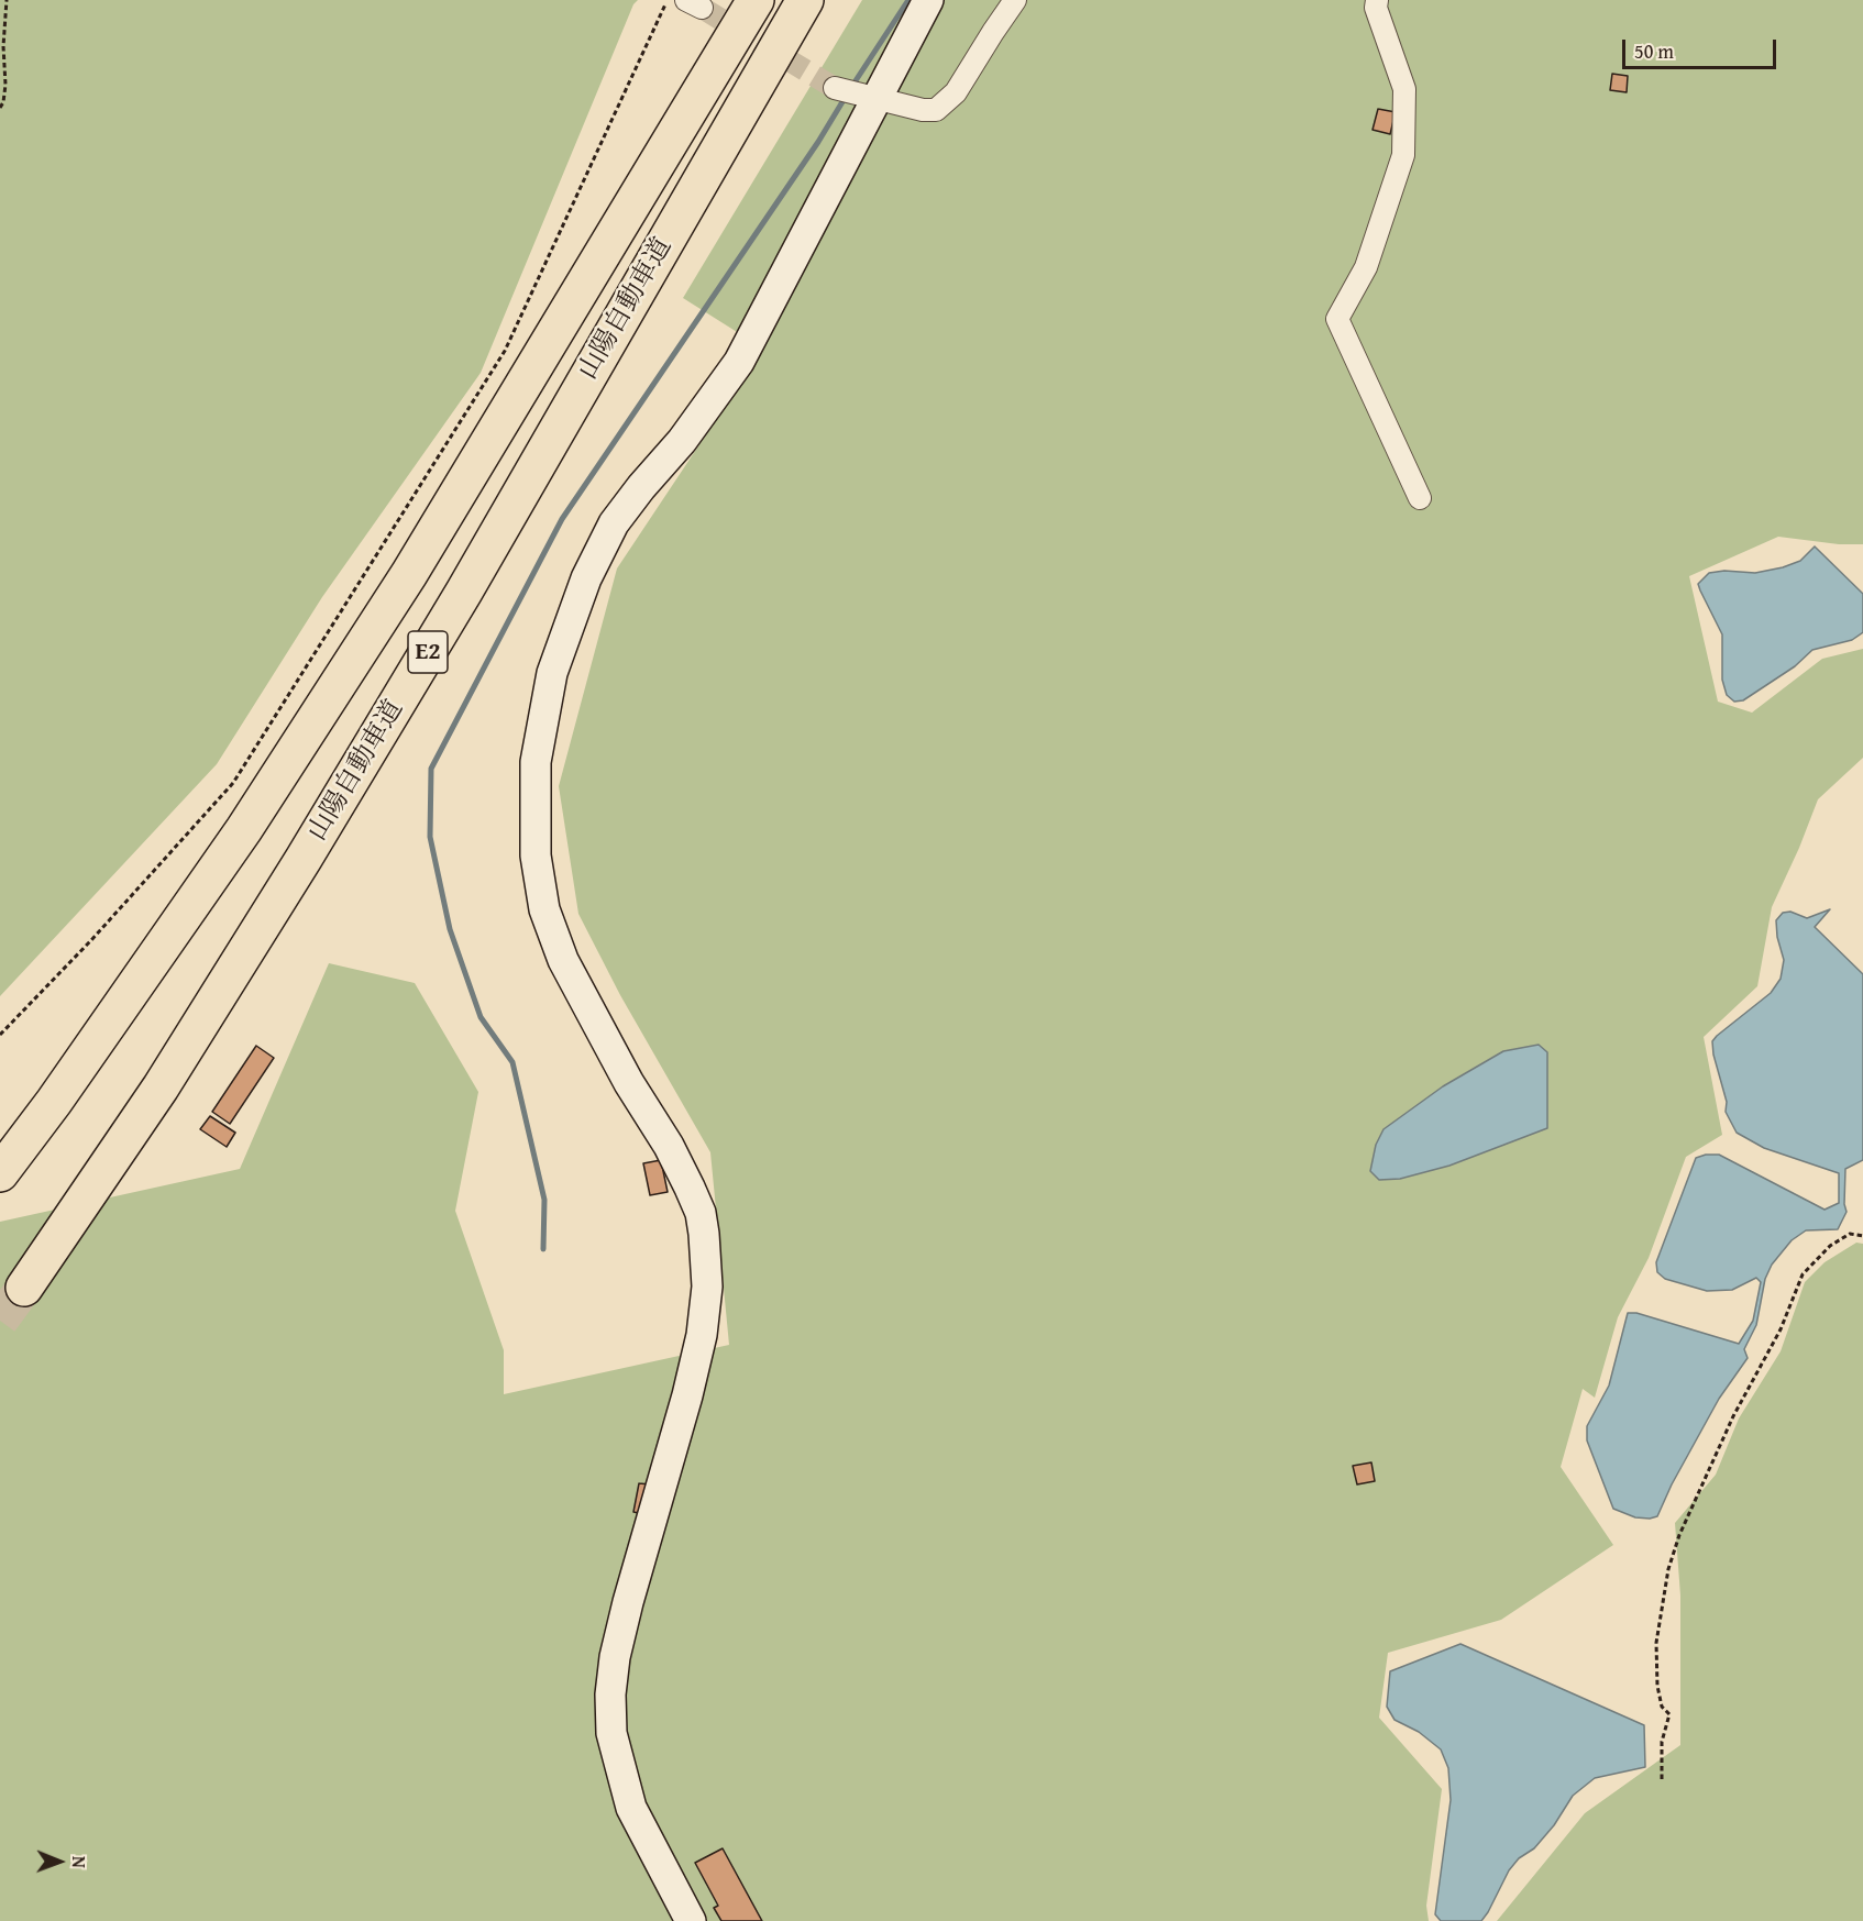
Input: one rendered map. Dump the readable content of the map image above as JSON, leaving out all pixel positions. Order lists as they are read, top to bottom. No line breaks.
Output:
{"streets":{"highway":["山陽自動車道","E2"]},"scale_bar":"50 m","north":"right"}
